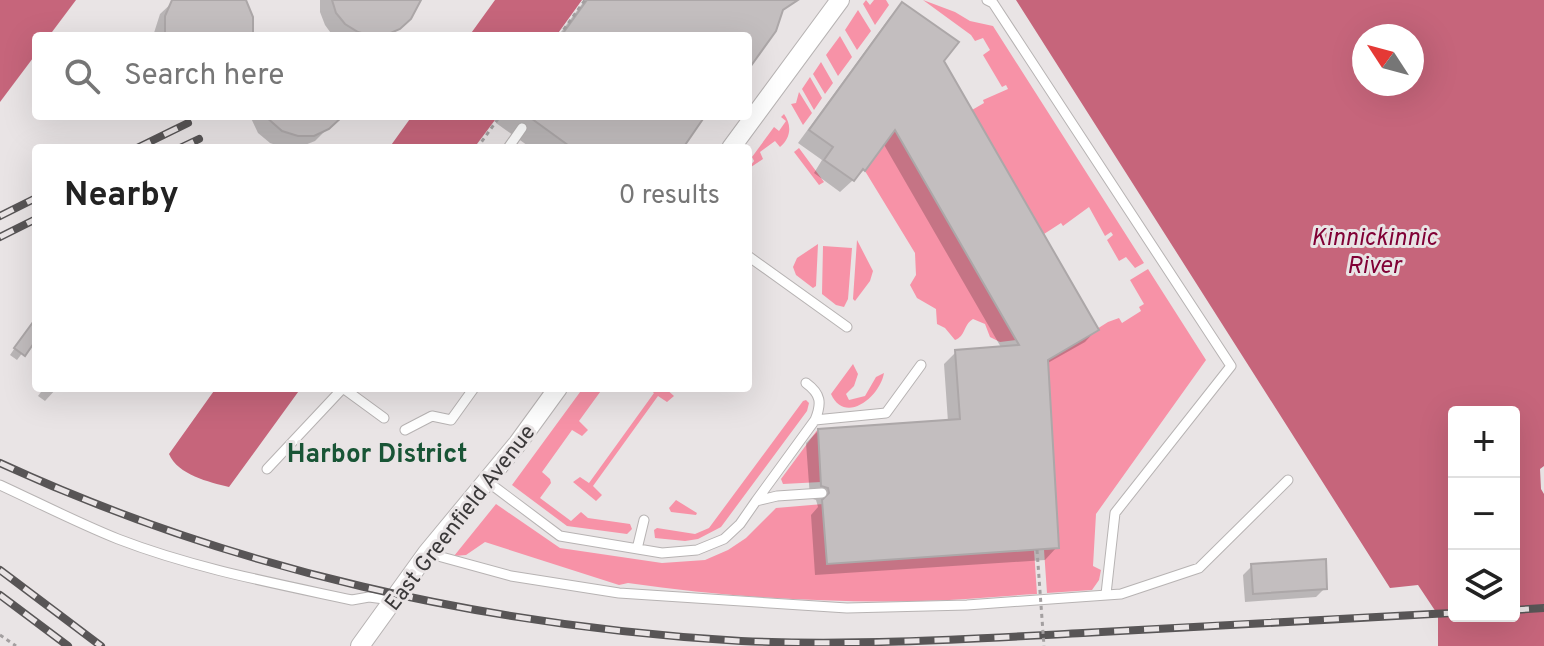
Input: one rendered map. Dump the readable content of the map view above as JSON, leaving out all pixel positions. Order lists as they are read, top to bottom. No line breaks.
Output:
{"streets":{"street":["East Greenfield Avenue"]},"districts":["Harbor District"],"water":["Kinnickinnic River"],"north":"top left","page":{"search":"Search here","heading":["Nearby","0 results"],"map_buttons":["+","−"]}}
